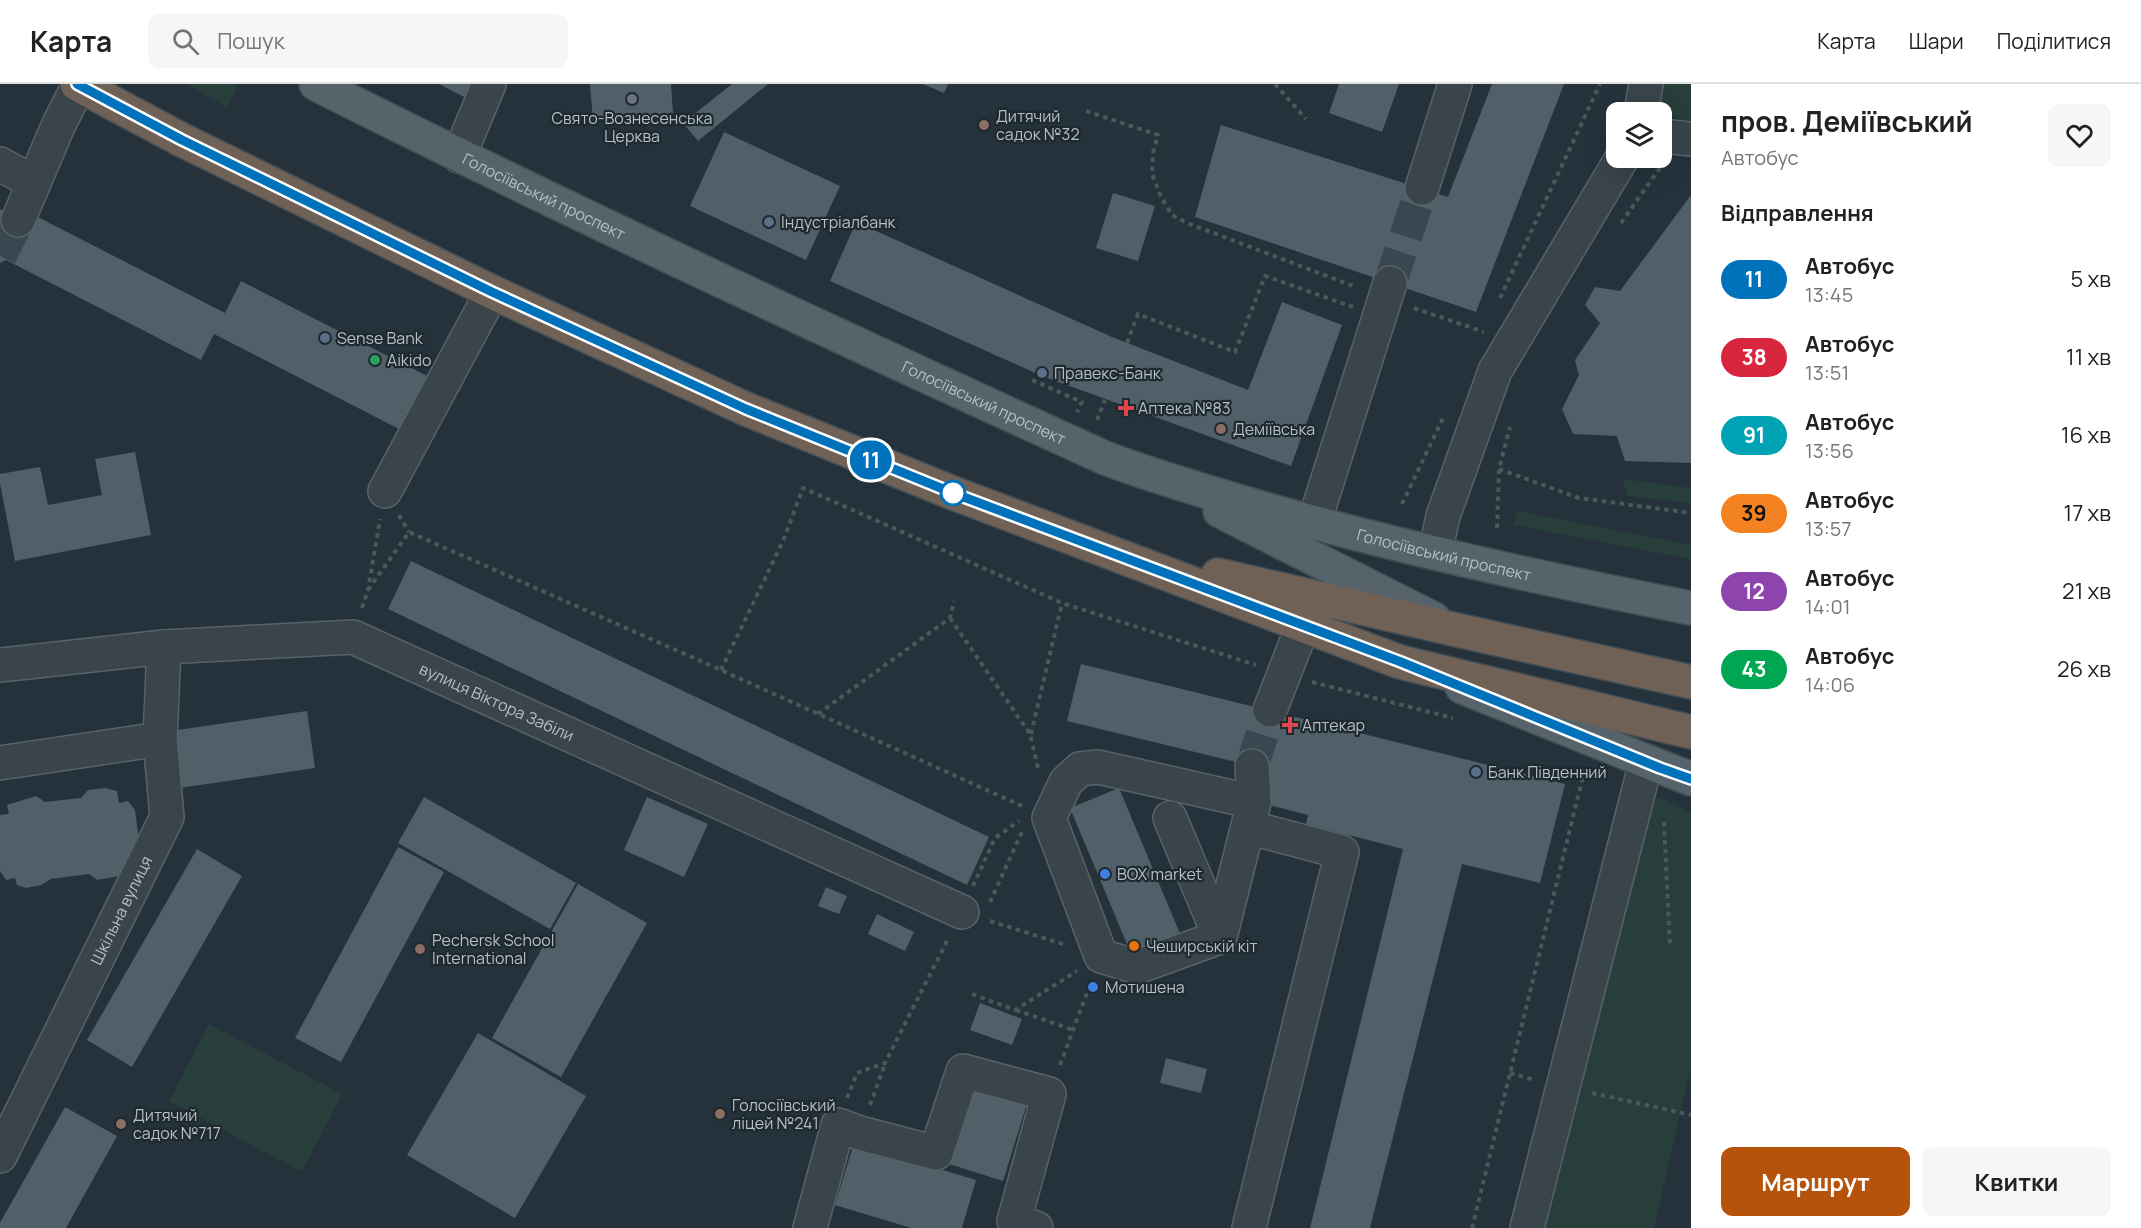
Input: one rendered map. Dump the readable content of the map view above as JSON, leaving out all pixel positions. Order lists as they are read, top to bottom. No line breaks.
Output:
{"streets":{"main road":["Голосіївський проспект"],"street":["вулиця Віктора Забіли","Шкільна вулиця"]},"crossings":[["вулиця Віктора Забіли","Шкільна вулиця"]],"places":{"other":["Свято-Вознесенська Церква","Дитячий садок №32","Індустріалбанк","Sense Bank","Aikido","Правекс-Банк","Деміївська","Банк Південний","BOX market","Чеширській кіт","Pechersk School International","Мотишена","Голосіївський ліцей №241","Дитячий садок №717"],"health":["Аптека №83","Аптекар"]},"lines":["bus line 11"],"page":{"header":"Карта","search":"Пошук","nav":["Карта","Шари","Поділитися"],"on_map":"11","heading":[["пров. Деміївський","Автобус"],"Відправлення"],"list":[{"mark":"11","name":"Автобус","note":"13:45","value":"5 хв"},{"mark":"38","name":"Автобус","note":"13:51","value":"11 хв"},{"mark":"91","name":"Автобус","note":"13:56","value":"16 хв"},{"mark":"39","name":"Автобус","note":"13:57","value":"17 хв"},{"mark":"12","name":"Автобус","note":"14:01","value":"21 хв"},{"mark":"43","name":"Автобус","note":"14:06","value":"26 хв"}],"buttons":["Маршрут","Квитки"]}}
